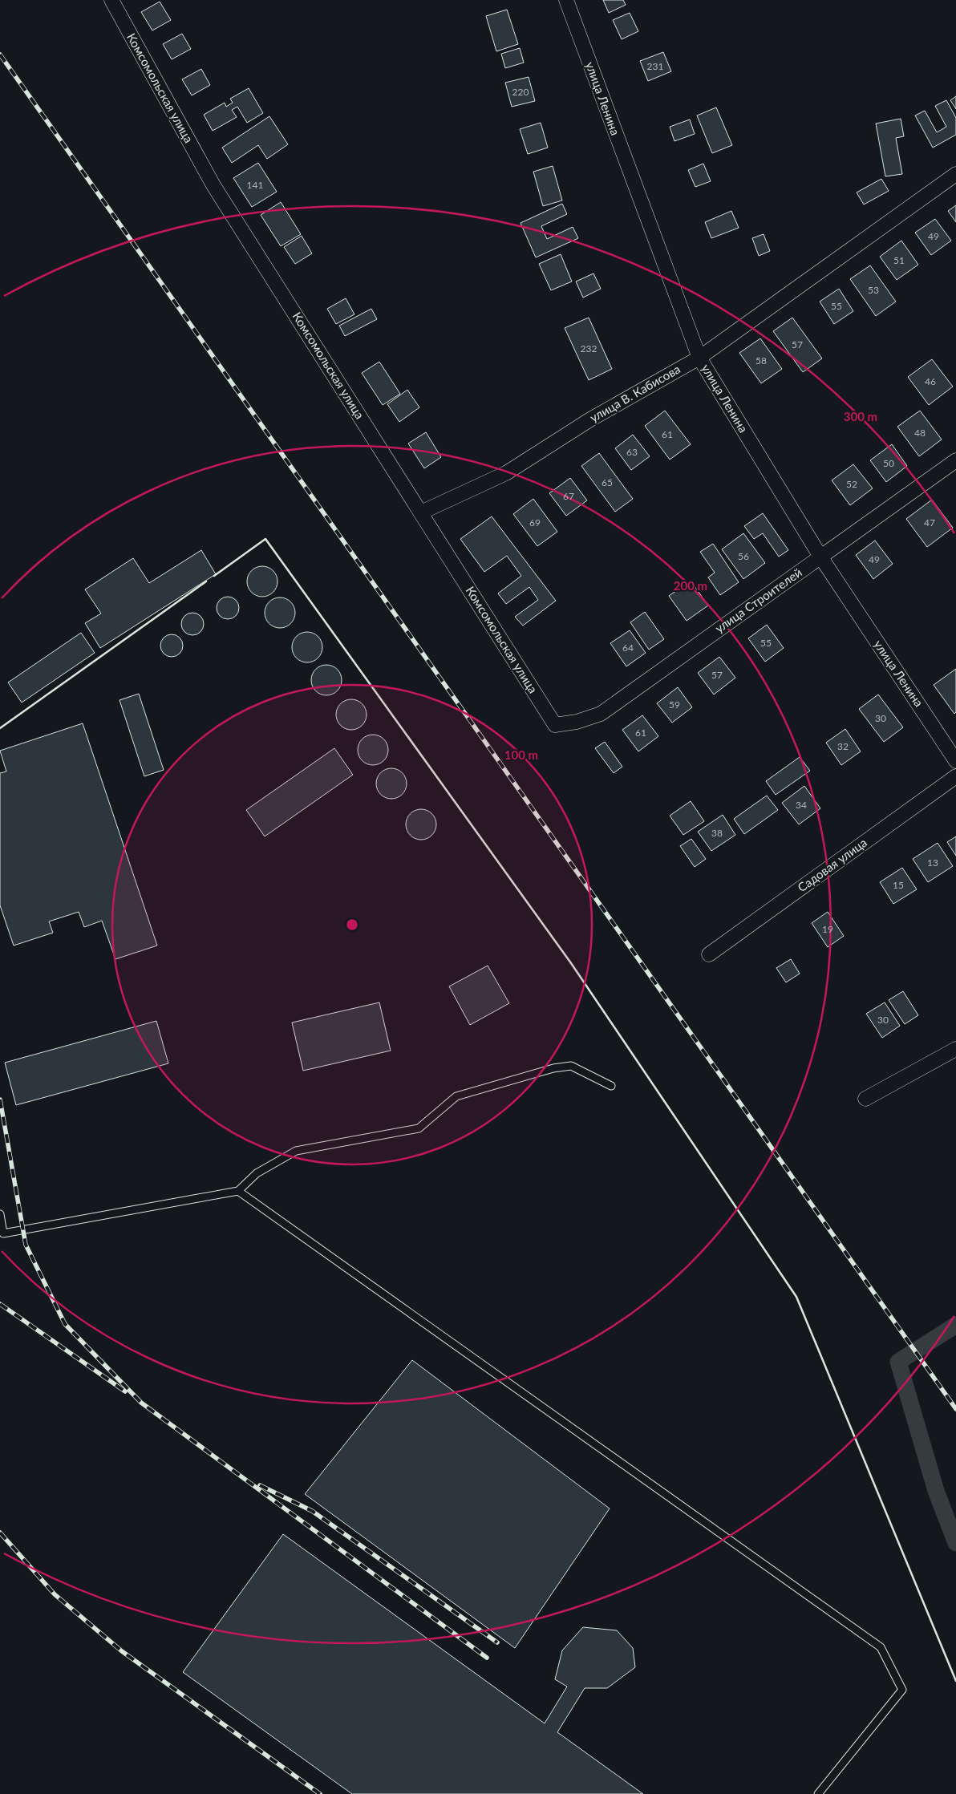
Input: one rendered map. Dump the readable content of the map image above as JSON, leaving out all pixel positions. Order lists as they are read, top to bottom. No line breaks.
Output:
{"streets":{"street":["Комсомольская улица","улица Ленина","улица В. Кабисова","улица Строителей","Садовая улица"]},"crossings":[["Комсомольская улица","улица В. Кабисова"],["Комсомольская улица","улица Строителей"],["улица Ленина","улица В. Кабисова"],["улица Ленина","улица Строителей"]],"house_numbers":["231","220","141","49","51","53","55","57","232","58","46","48","61","63","50","65","52","67","69","47","56","49","55","64","57","59","30","61","32","34","38","13","15","19","30"],"rings":["300 m","200 m","100 m"]}
